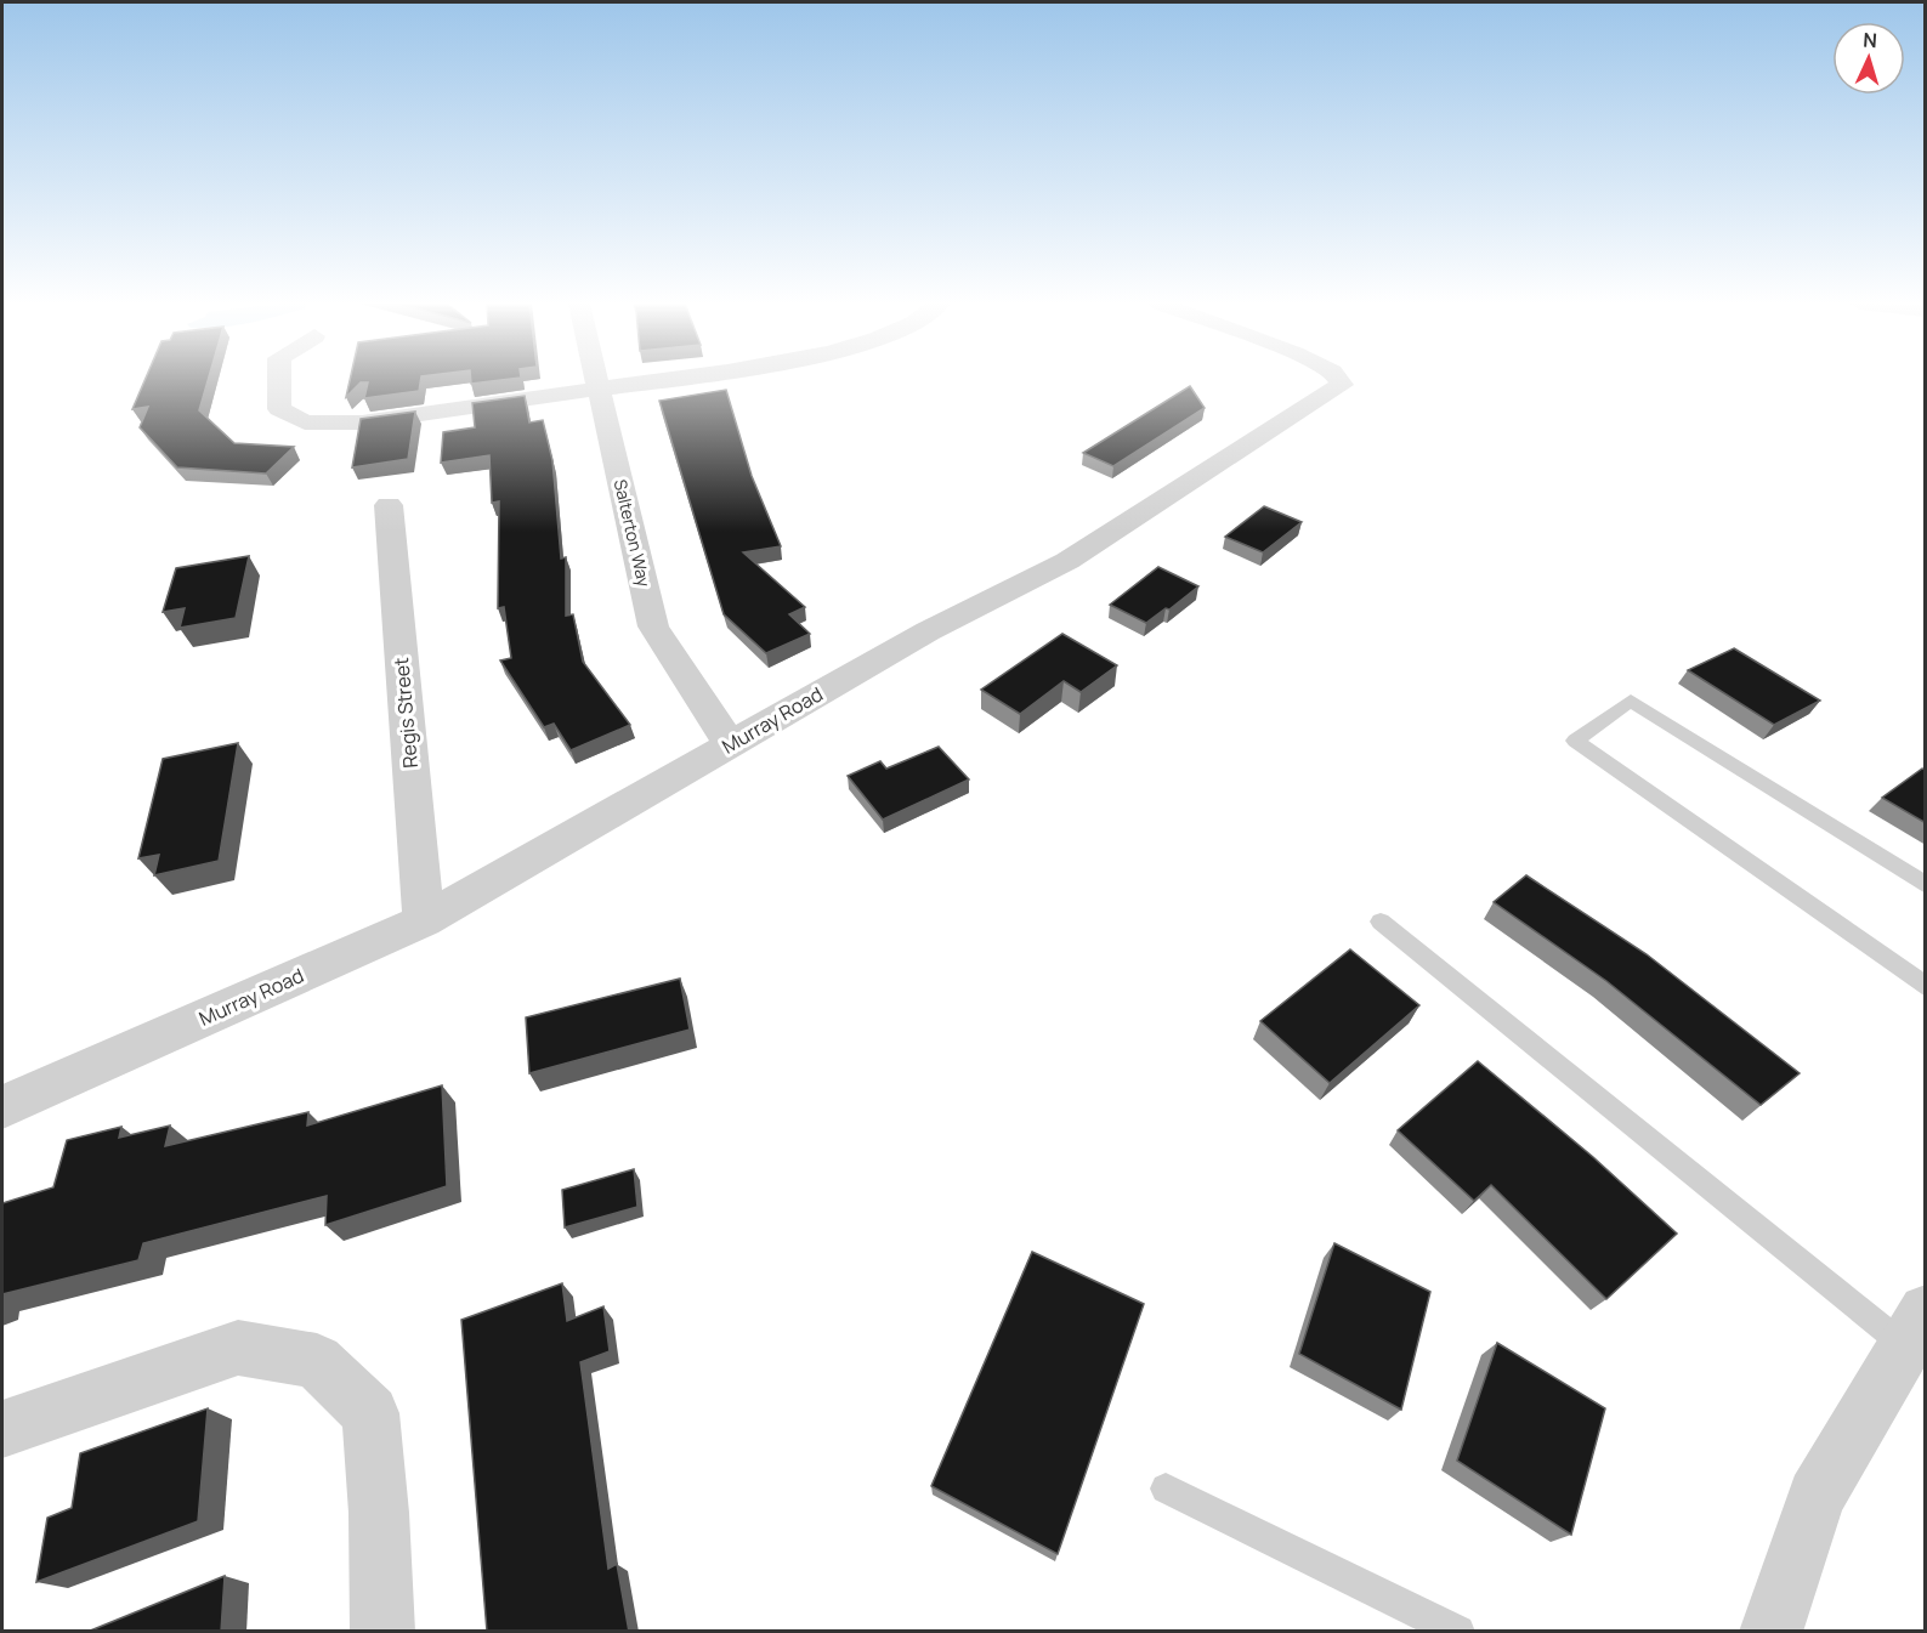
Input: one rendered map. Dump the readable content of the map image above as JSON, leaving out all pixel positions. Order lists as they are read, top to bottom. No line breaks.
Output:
{"streets":{"street":["Salterton Way","Regis Street","Murray Road"]},"crossings":[["Salterton Way","Murray Road"],["Regis Street","Murray Road"]],"north":"top"}
